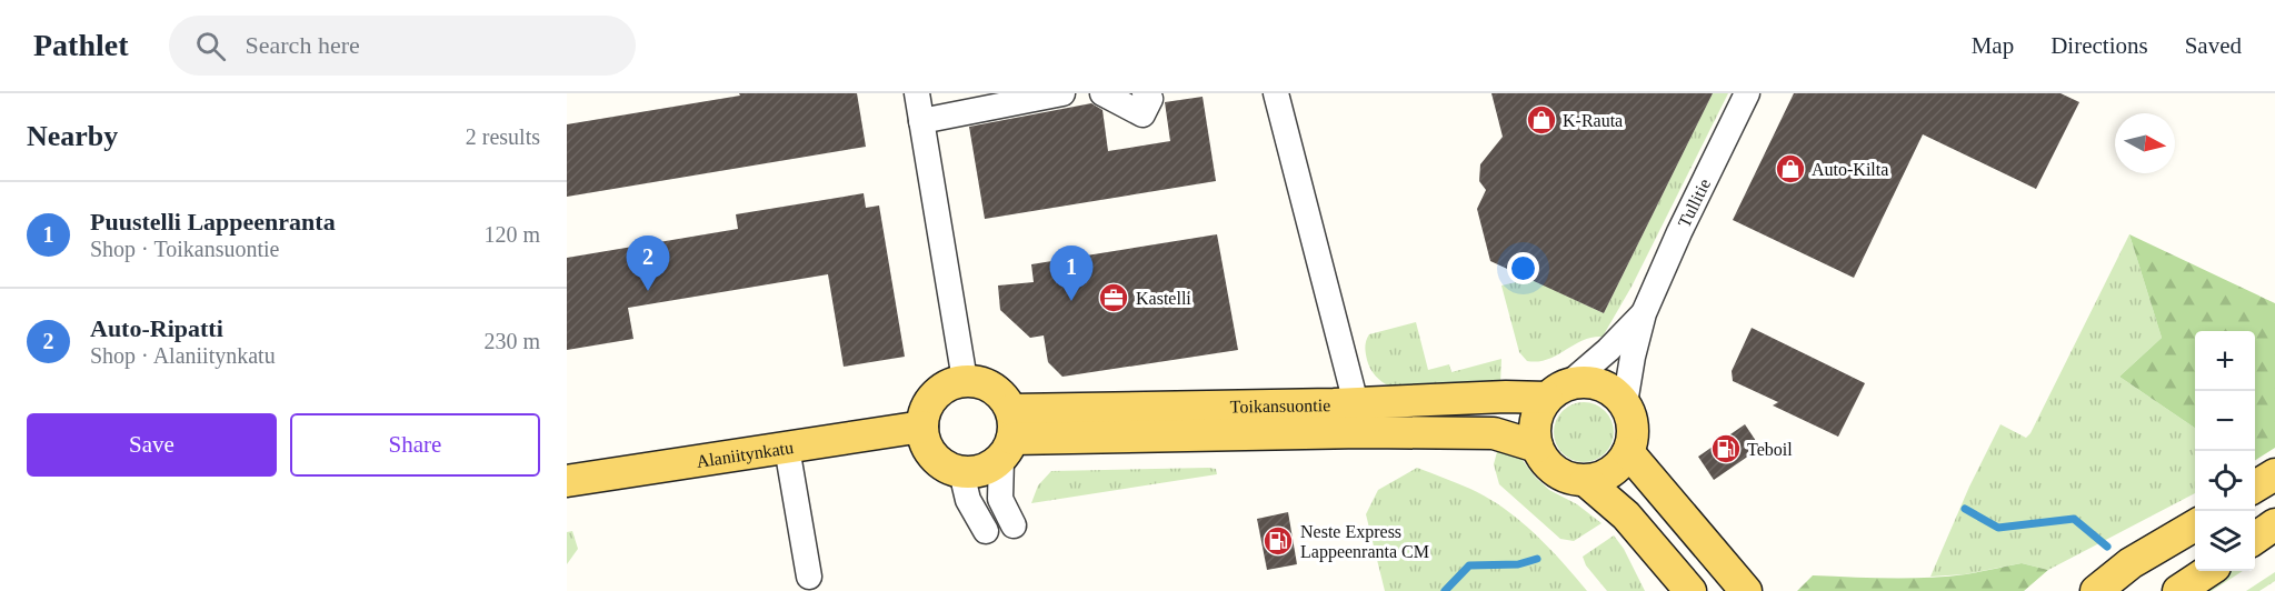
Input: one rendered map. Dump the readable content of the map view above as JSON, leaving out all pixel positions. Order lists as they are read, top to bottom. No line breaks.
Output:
{"streets":{"main road":["Toikansuontie","Alaniitynkatu"],"street":["Tullitie"]},"crossings":[["Tullitie","Toikansuontie"],["Toikansuontie","Alaniitynkatu"]],"places":{"shop":["K-Rauta","Auto-Kilta"],"office":["Kastelli"],"fuel station":["Teboil","Neste Express Lappeenranta CM"]},"north":"right","page":{"header":"Pathlet","search":"Search here","nav":["Map","Directions","Saved"],"heading":["Nearby","2 results"],"list":[{"mark":"1","name":"Puustelli Lappeenranta","note":"Shop · Toikansuontie","value":"120 m"},{"mark":"2","name":"Auto-Ripatti","note":"Shop · Alaniitynkatu","value":"230 m"}],"pins":["2","1"],"map_buttons":["+","−"],"buttons":["Save","Share"]}}
